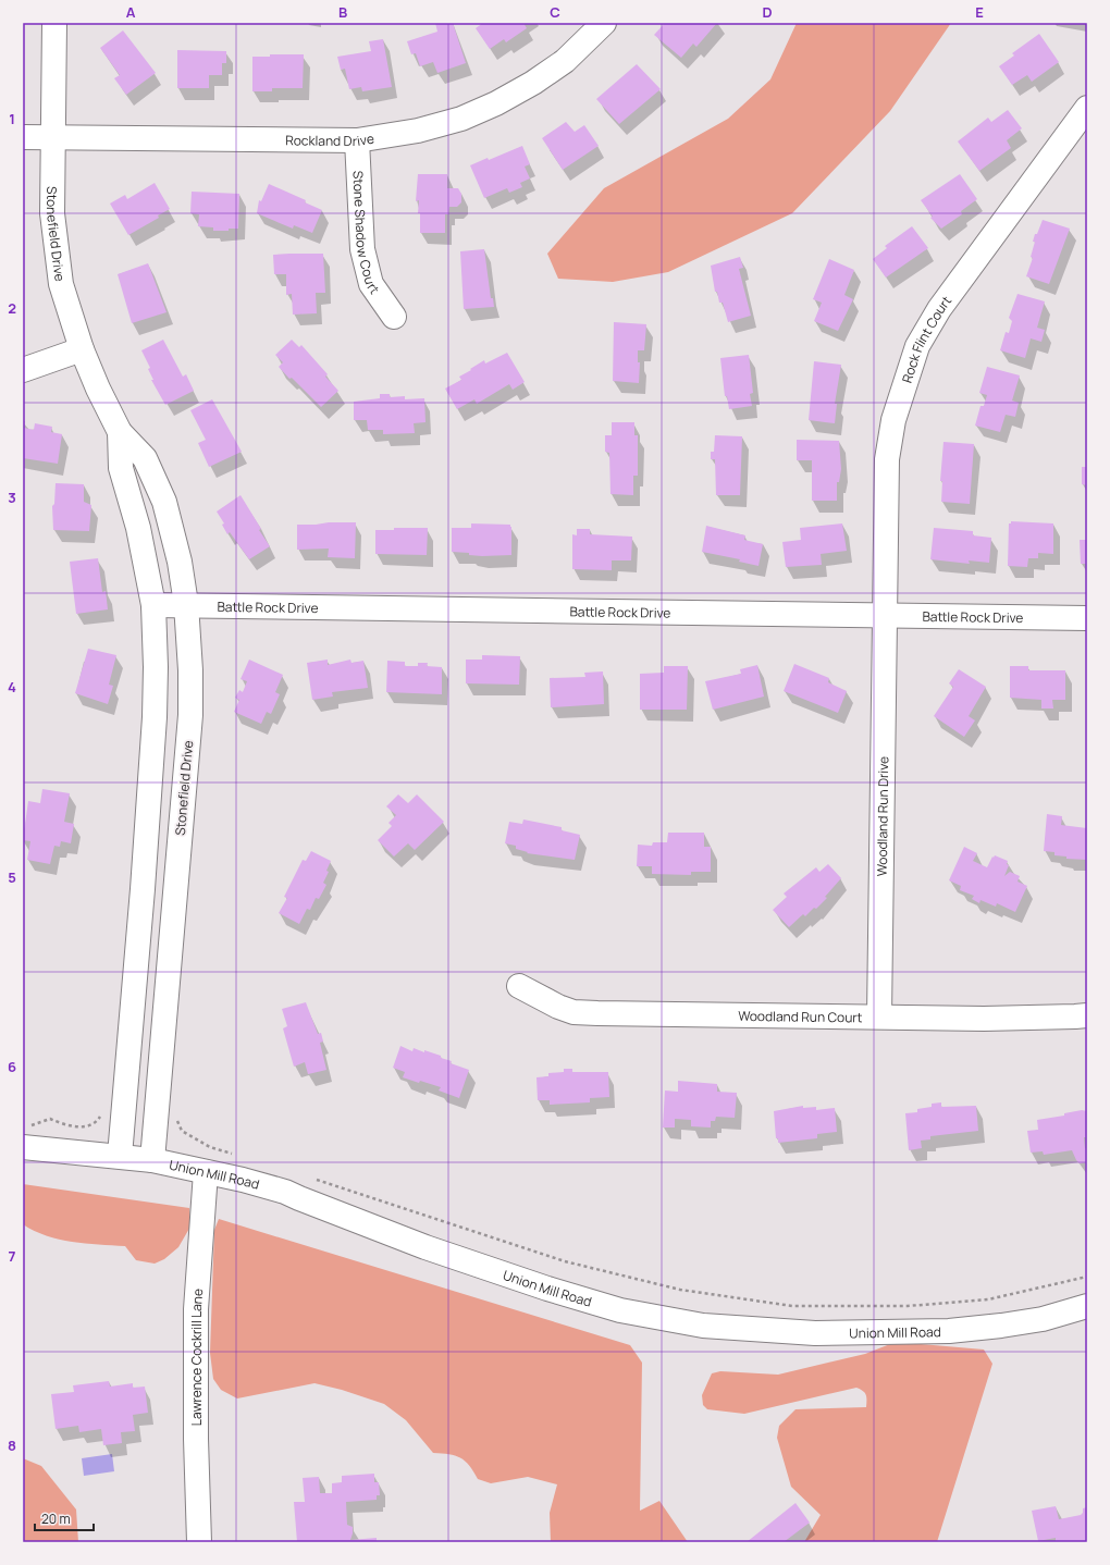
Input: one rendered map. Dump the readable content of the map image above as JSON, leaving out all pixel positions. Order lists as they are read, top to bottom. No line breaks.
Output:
{"streets":{"street":["Rockland Drive","Stone Shadow Court","Stonefield Drive","Rock Flint Court","Battle Rock Drive","Woodland Run Drive","Woodland Run Court","Union Mill Road","Lawrence Cockrill Lane"]},"crossings":[["Rockland Drive","Stone Shadow Court"],["Rockland Drive","Stonefield Drive"],["Stonefield Drive","Battle Rock Drive"],["Stonefield Drive","Union Mill Road"],["Rock Flint Court","Battle Rock Drive"],["Rock Flint Court","Woodland Run Drive"],["Battle Rock Drive","Woodland Run Drive"],["Woodland Run Drive","Woodland Run Court"],["Union Mill Road","Lawrence Cockrill Lane"]],"scale_bar":"20 m","grid":{"columns":["A","B","C","D","E"],"rows":["1","2","3","4","5","6","7","8"]}}
